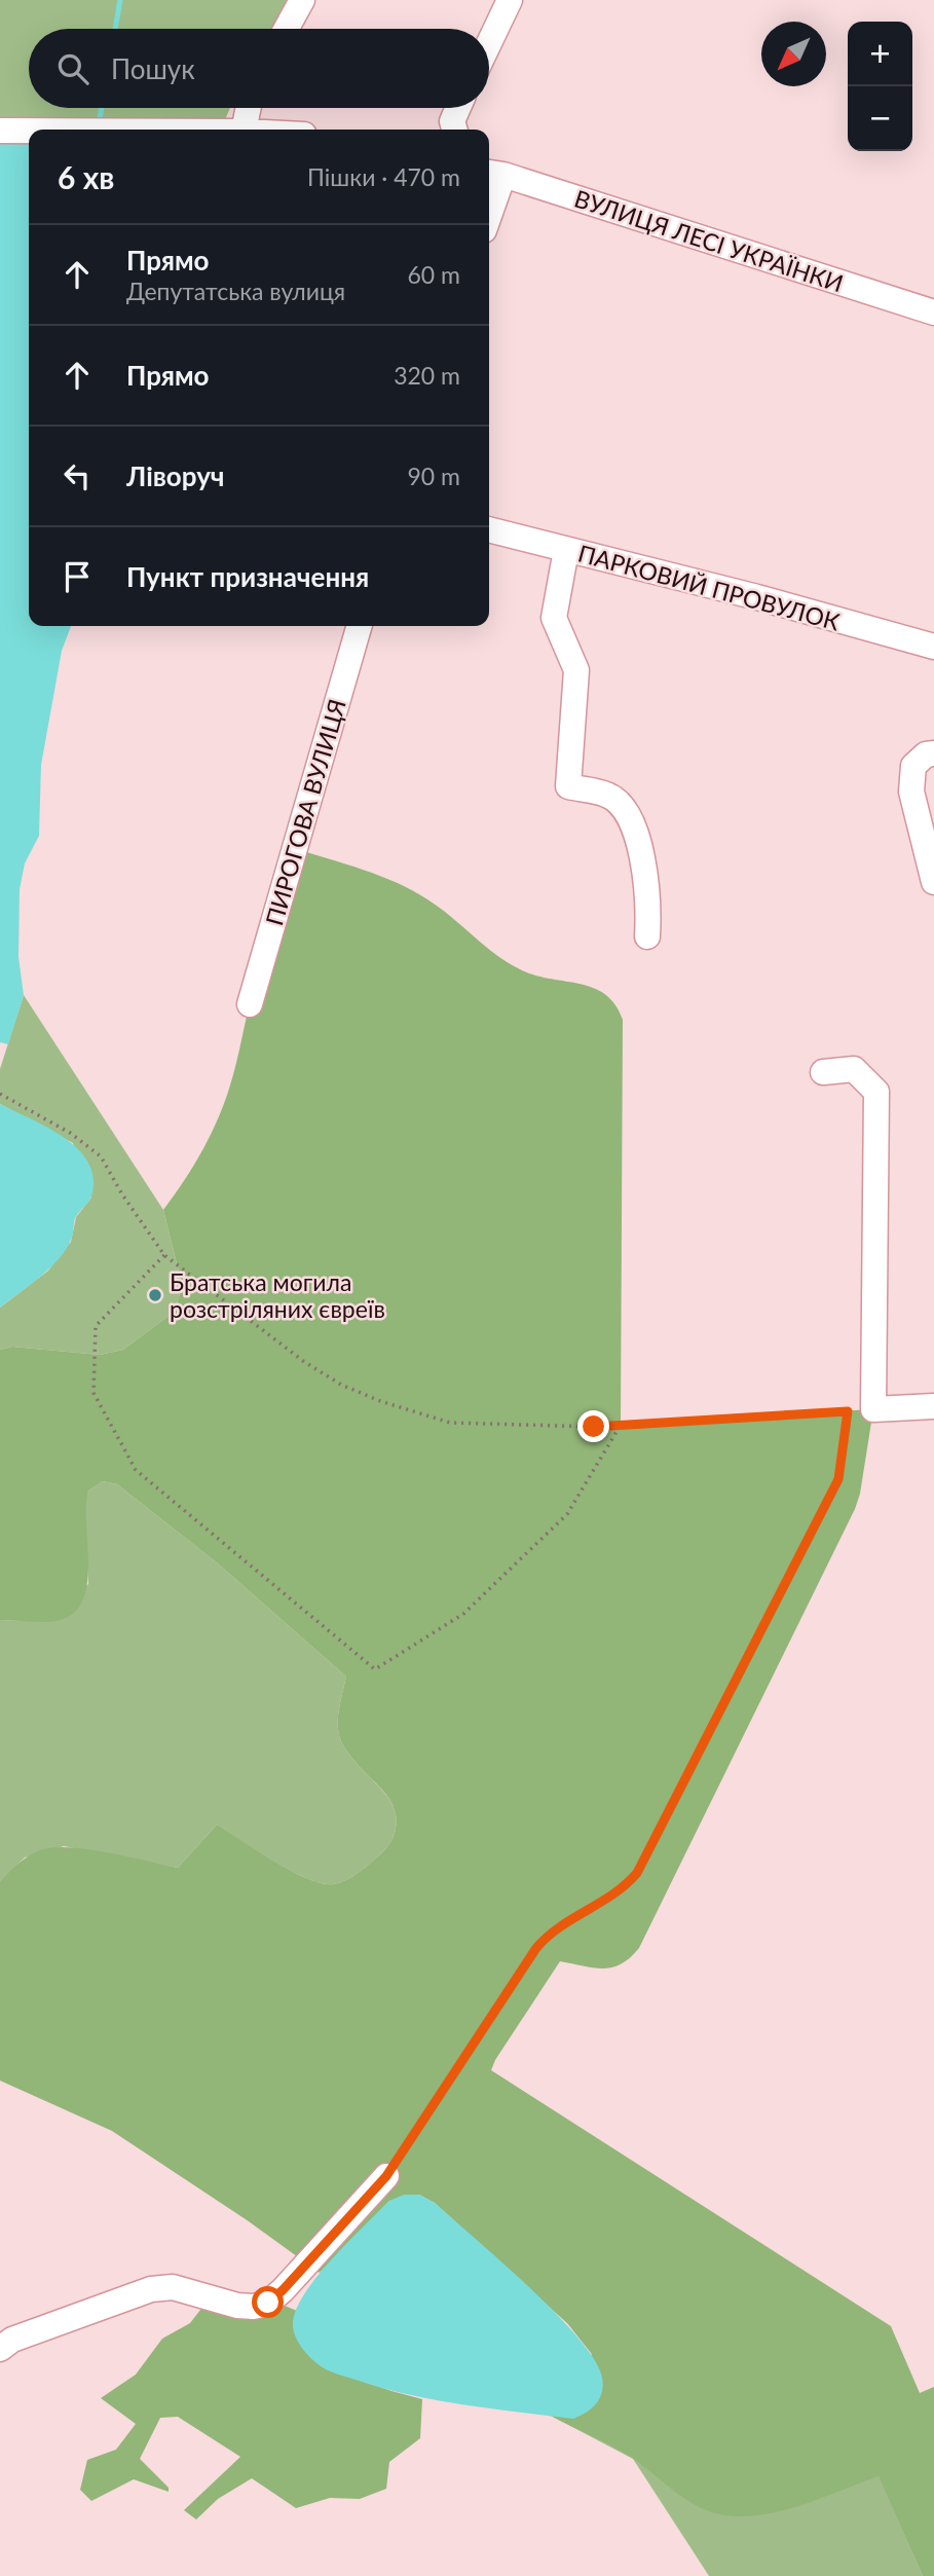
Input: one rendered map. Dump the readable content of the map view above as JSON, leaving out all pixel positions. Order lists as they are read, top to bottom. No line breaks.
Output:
{"streets":{"street":["ВУЛИЦЯ ЛЕСІ УКРАЇНКИ","ПАРКОВИЙ ПРОВУЛОК","ПИРОГОВА ВУЛИЦЯ"]},"places":["Братська могила розстріляних євреїв"],"north":"bottom left","page":{"map_buttons":["+","−"],"search":"Пошук","heading":["6 хв","Пішки · 470 m"],"list":[["Прямо","Депутатська вулиця","60 m"],["Прямо","320 m"],["Ліворуч","90 m"],"Пункт призначення"]}}
